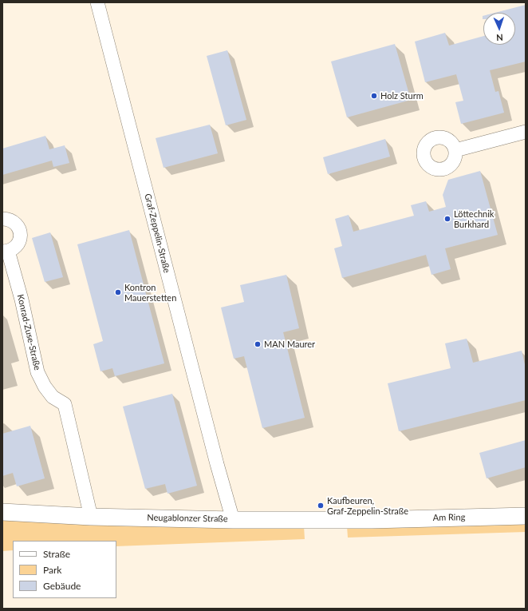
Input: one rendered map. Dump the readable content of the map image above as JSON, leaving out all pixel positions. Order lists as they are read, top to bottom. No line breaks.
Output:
{"streets":{"street":["Graf-Zeppelin-Straße","Konrad-Zuse-Straße","Am Ring","Neugablonzer Straße"]},"crossings":[["Graf-Zeppelin-Straße","Neugablonzer Straße"],["Konrad-Zuse-Straße","Neugablonzer Straße"],["Am Ring","Neugablonzer Straße"]],"places":["Holz Sturm","Löttechnik Burkhard","Kontron Mauerstetten","MAN Maurer","Kaufbeuren, Graf-Zeppelin-Straße"],"legend":["Straße","Park","Gebäude"],"north":"bottom"}
